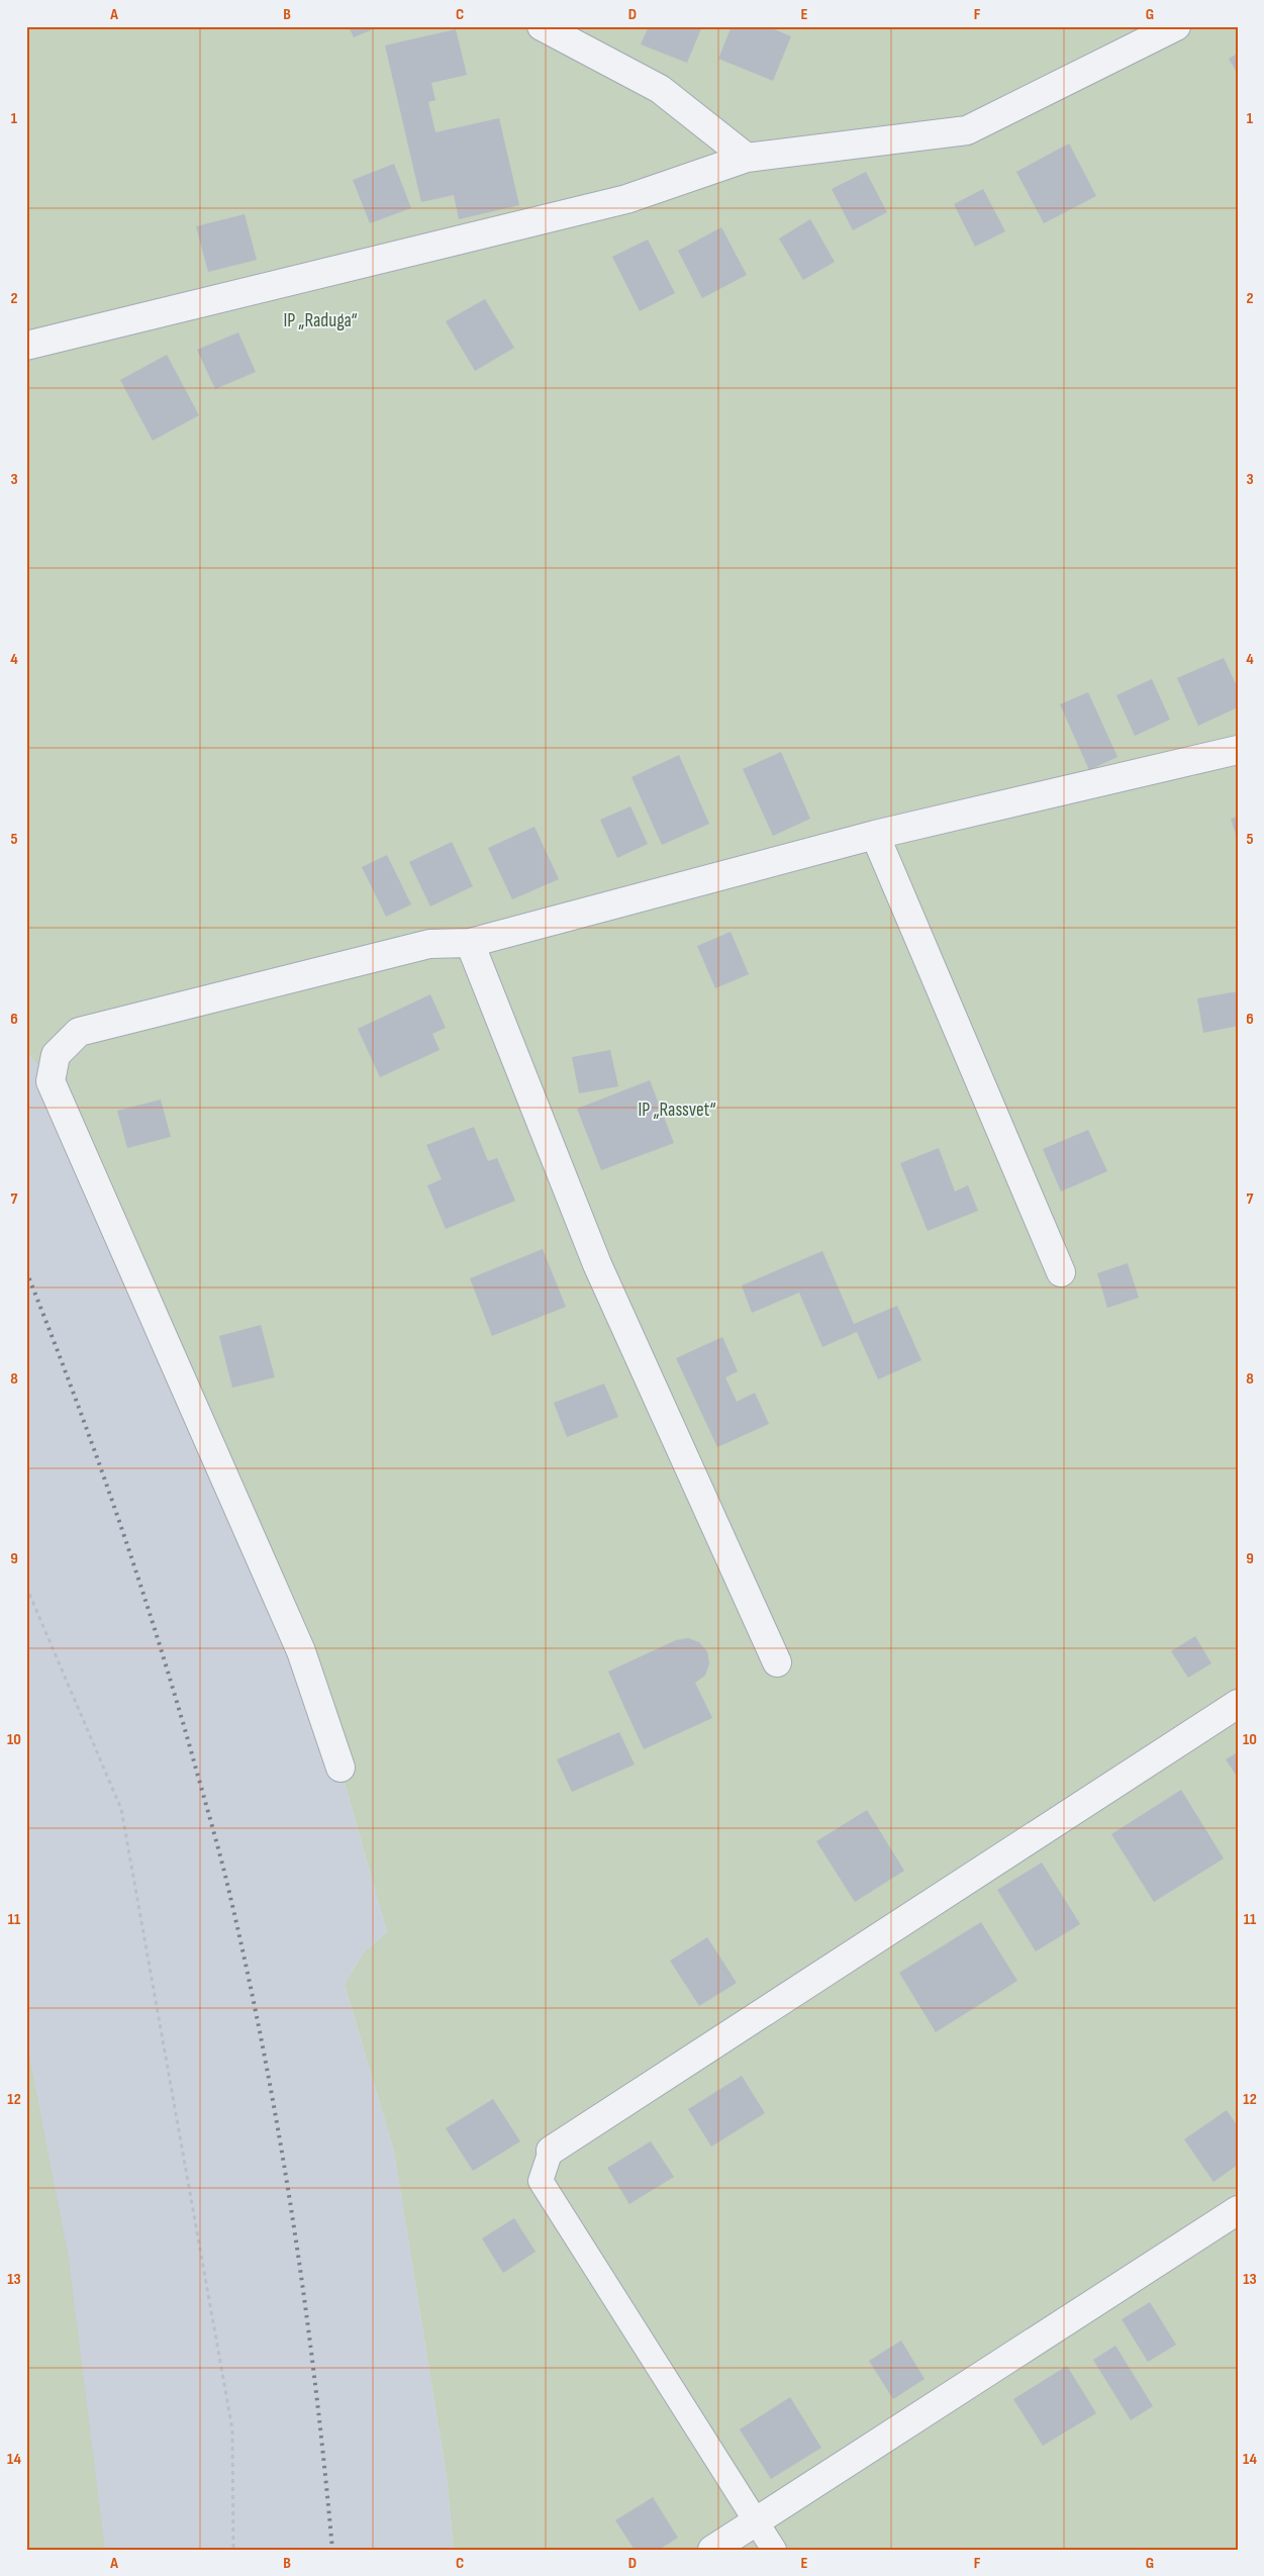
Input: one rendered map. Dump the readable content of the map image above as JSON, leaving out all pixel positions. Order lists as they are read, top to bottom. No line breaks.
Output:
{"parks":["IP „Raduga“","IP „Rassvet“"],"grid":{"columns":["A","B","C","D","E","F","G"],"rows":["1","2","3","4","5","6","7","8","9","10","11","12","13","14"]}}
